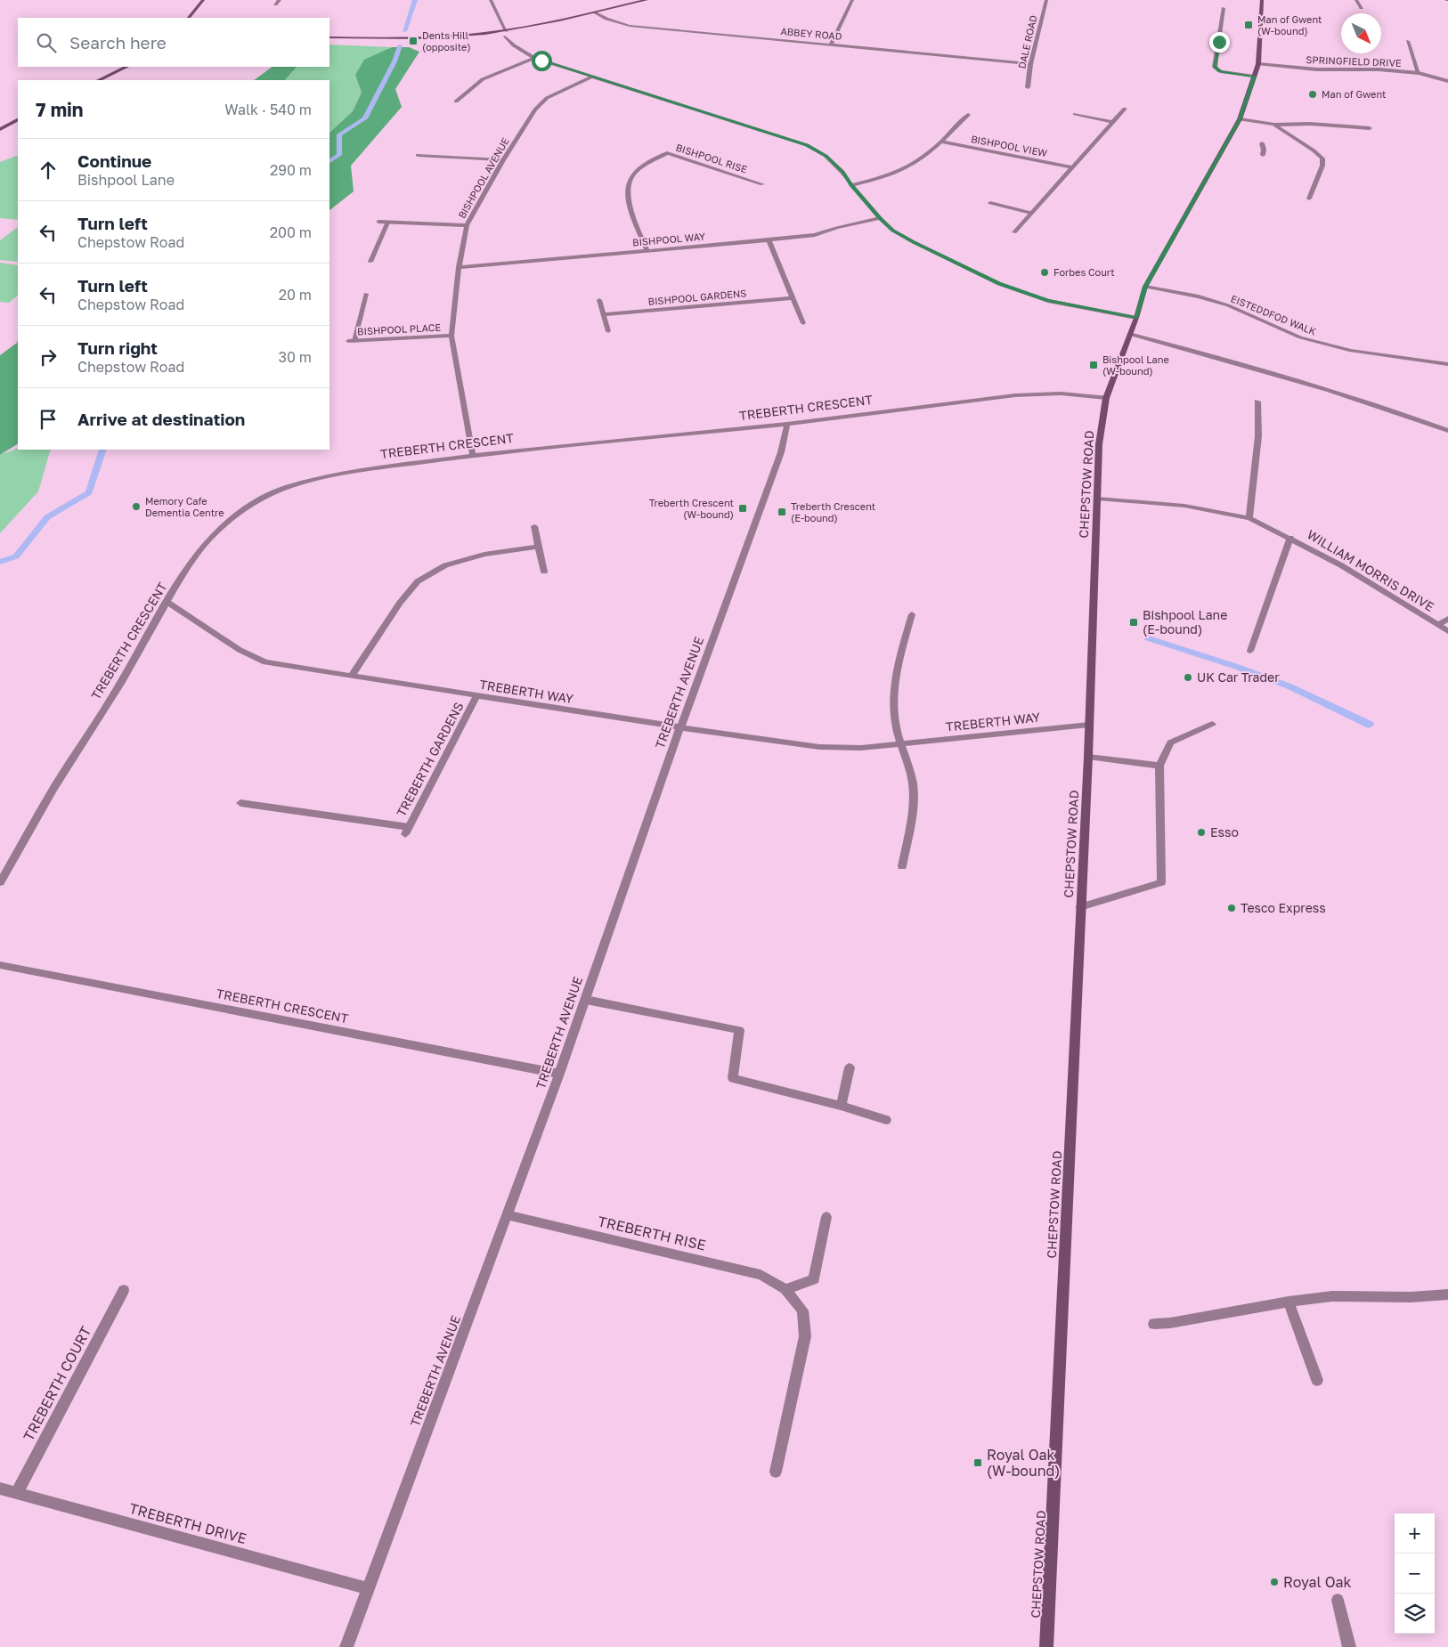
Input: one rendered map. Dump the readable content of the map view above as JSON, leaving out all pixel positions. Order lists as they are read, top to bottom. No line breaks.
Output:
{"streets":{"main road":["CHEPSTOW ROAD"],"street":["ABBEY ROAD","DALE ROAD","SPRINGFIELD DRIVE","BISHPOOL VIEW","BISHPOOL RISE","BISHPOOL AVENUE","BISHPOOL WAY","BISHPOOL GARDENS","EISTEDDFOD WALK","BISHPOOL PLACE","TREBERTH CRESCENT","WILLIAM MORRIS DRIVE","TREBERTH WAY","TREBERTH AVENUE","TREBERTH GARDENS","TREBERTH RISE","TREBERTH COURT","TREBERTH DRIVE"]},"crossings":[["ABBEY ROAD","DALE ROAD"],["SPRINGFIELD DRIVE","CHEPSTOW ROAD"],["BISHPOOL RISE","BISHPOOL WAY"],["BISHPOOL AVENUE","BISHPOOL WAY"],["BISHPOOL AVENUE","BISHPOOL PLACE"],["BISHPOOL AVENUE","TREBERTH CRESCENT"],["EISTEDDFOD WALK","CHEPSTOW ROAD"],["TREBERTH CRESCENT","CHEPSTOW ROAD"],["TREBERTH CRESCENT","TREBERTH WAY"],["TREBERTH CRESCENT","TREBERTH AVENUE"],["CHEPSTOW ROAD","WILLIAM MORRIS DRIVE"],["CHEPSTOW ROAD","TREBERTH WAY"],["TREBERTH WAY","TREBERTH AVENUE"],["TREBERTH WAY","TREBERTH GARDENS"],["TREBERTH AVENUE","TREBERTH RISE"],["TREBERTH AVENUE","TREBERTH DRIVE"],["TREBERTH COURT","TREBERTH DRIVE"]],"places":{"transit":["Man of Gwent (W-bound)","Dents Hill (opposite)","Bishpool Lane (W-bound)","Treberth Crescent (W-bound)","Treberth Crescent (E-bound)","Bishpool Lane (E-bound)","Royal Oak (W-bound)"],"other":["Man of Gwent","Forbes Court","Memory Cafe Dementia Centre","UK Car Trader","Esso","Tesco Express","Royal Oak"]},"north":"bottom right","page":{"search":"Search here","heading":["7 min","Walk · 540 m"],"list":[["Continue","Bishpool Lane","290 m"],["Turn left","Chepstow Road","200 m"],["Turn left","Chepstow Road","20 m"],["Turn right","Chepstow Road","30 m"],"Arrive at destination"],"map_buttons":["+","−"]}}
